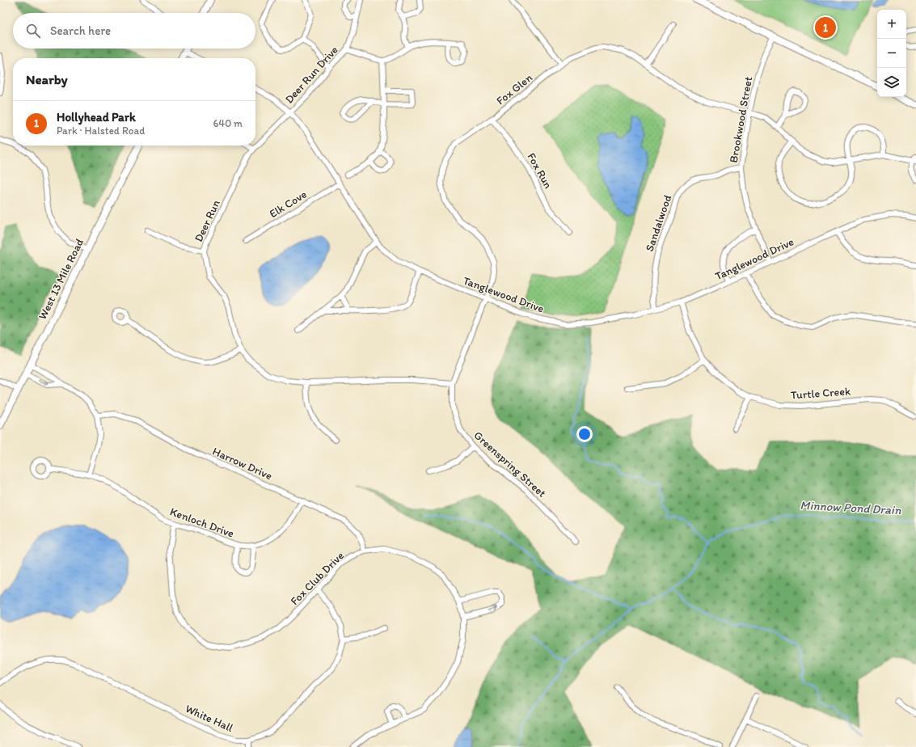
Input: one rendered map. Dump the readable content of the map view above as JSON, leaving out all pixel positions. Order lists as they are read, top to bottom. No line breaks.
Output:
{"streets":{"street":["Deer Run Drive","Fox Glen","Brookwood Street","Fox Run","Elk Cove","Deer Run","Sandalwood","Tanglewood Drive","West 13 Mile Road","Turtle Creek","Harrow Drive","Greenspring Street","Kenloch Drive","Fox Club Drive","White Hall"]},"crossings":[["Deer Run Drive","Deer Run"],["Deer Run Drive","Tanglewood Drive"],["Fox Glen","Brookwood Street"],["Fox Glen","Fox Run"],["Fox Glen","Tanglewood Drive"],["Fox Glen","Greenspring Street"],["Brookwood Street","Sandalwood"],["Brookwood Street","Tanglewood Drive"],["Elk Cove","Tanglewood Drive"],["Deer Run","Tanglewood Drive"],["Deer Run","Greenspring Street"],["Sandalwood","Tanglewood Drive"],["Tanglewood Drive","Turtle Creek"],["Tanglewood Drive","Greenspring Street"],["Harrow Drive","Kenloch Drive"],["Harrow Drive","Fox Club Drive"],["Kenloch Drive","Fox Club Drive"],["Fox Club Drive","White Hall"]],"water":["Minnow Pond Drain"],"page":{"map_buttons":["+","−"],"search":"Search here","pins":"1","heading":"Nearby","list":[{"mark":"1","name":"Hollyhead Park","note":"Park · Halsted Road","value":"640 m"}]}}
